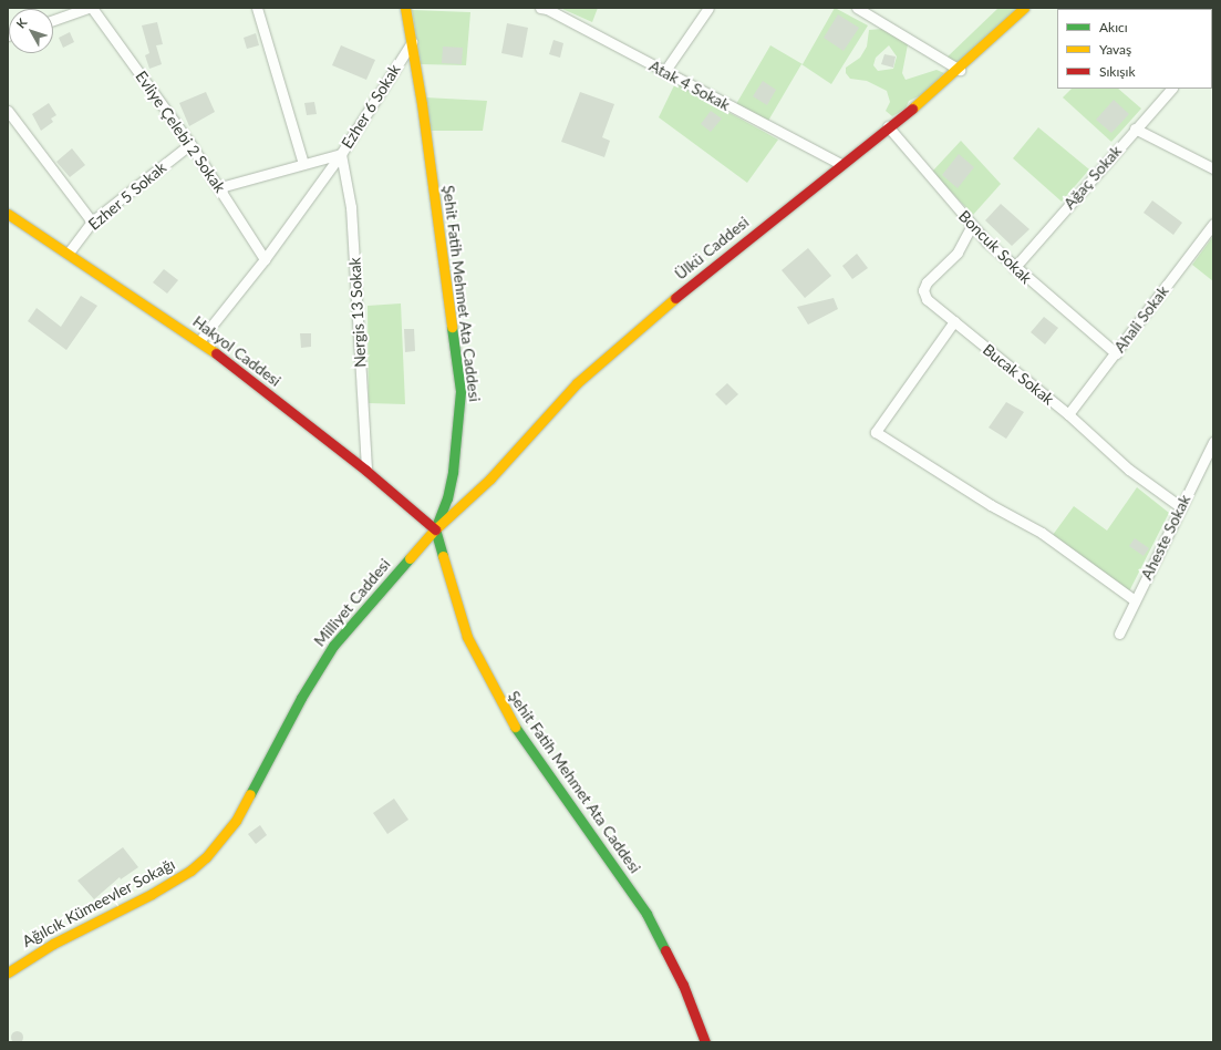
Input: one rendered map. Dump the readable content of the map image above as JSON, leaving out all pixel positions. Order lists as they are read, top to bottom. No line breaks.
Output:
{"streets":{"street":["Atak 4 Sokak","Ezher 6 Sokak","Evliye Çelebi 2 Sokak","Ağaç Sokak","Ezher 5 Sokak","Boncuk Sokak","Ülkü Caddesi","Şehit Fatih Mehmet Ata Caddesi","Nergis 13 Sokak","Ahali Sokak","Hakyol Caddesi","Bucak Sokak","Aheste Sokak","Milliyet Caddesi","Ağılcık Kümeevler Sokağı"]},"crossings":[["Atak 4 Sokak","Ülkü Caddesi"],["Ezher 6 Sokak","Evliye Çelebi 2 Sokak"],["Ezher 6 Sokak","Şehit Fatih Mehmet Ata Caddesi"],["Ezher 6 Sokak","Nergis 13 Sokak"],["Evliye Çelebi 2 Sokak","Ezher 5 Sokak"],["Ağaç Sokak","Boncuk Sokak"],["Ezher 5 Sokak","Hakyol Caddesi"],["Boncuk Sokak","Ülkü Caddesi"],["Boncuk Sokak","Ahali Sokak"],["Boncuk Sokak","Bucak Sokak"],["Ülkü Caddesi","Şehit Fatih Mehmet Ata Caddesi"],["Ülkü Caddesi","Hakyol Caddesi"],["Ülkü Caddesi","Milliyet Caddesi"],["Şehit Fatih Mehmet Ata Caddesi","Hakyol Caddesi"],["Şehit Fatih Mehmet Ata Caddesi","Milliyet Caddesi"],["Nergis 13 Sokak","Hakyol Caddesi"],["Ahali Sokak","Bucak Sokak"],["Hakyol Caddesi","Milliyet Caddesi"],["Bucak Sokak","Aheste Sokak"],["Milliyet Caddesi","Ağılcık Kümeevler Sokağı"]],"legend":["Akıcı","Yavaş","Sıkışık"],"north":"top left"}
